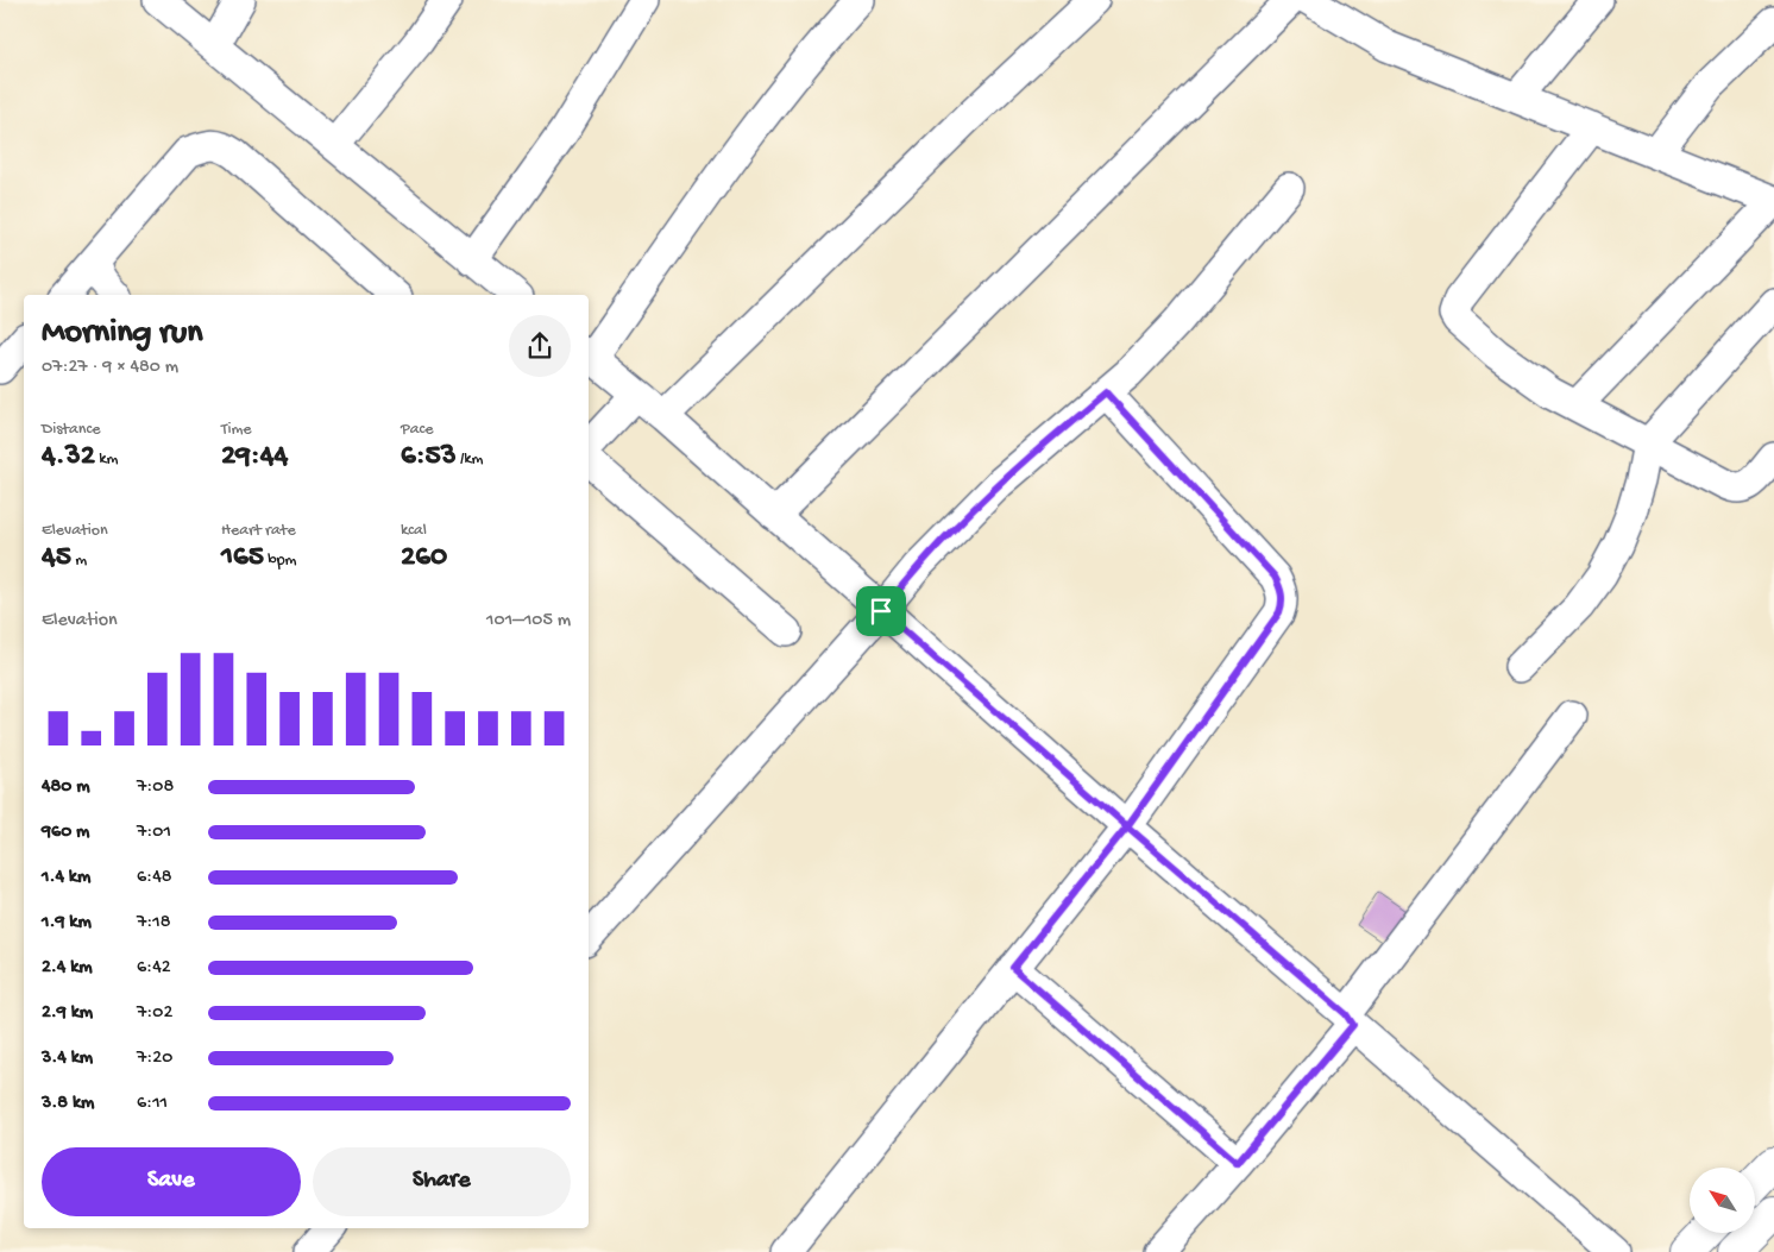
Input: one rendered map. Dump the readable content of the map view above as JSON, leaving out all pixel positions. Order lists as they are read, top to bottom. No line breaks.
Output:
{"north":"top left","page":{"heading":["Morning run","07:27 · 9 × 480 m"],"stats":[["Distance","4.32 km"],["Time","29:44"],["Pace","6:53 /km"],["Elevation","45 m"],["Heart rate","165 bpm"],["kcal","260"]],"chart":["Elevation","101–105 m"],"list":[{"name":"480 m","note":"7:08"},{"name":"960 m","note":"7:01"},{"name":"1.4 km","note":"6:48"},{"name":"1.9 km","note":"7:18"},{"name":"2.4 km","note":"6:42"},{"name":"2.9 km","note":"7:02"},{"name":"3.4 km","note":"7:20"},{"name":"3.8 km","note":"6:11"}],"buttons":["Save","Share"]}}
